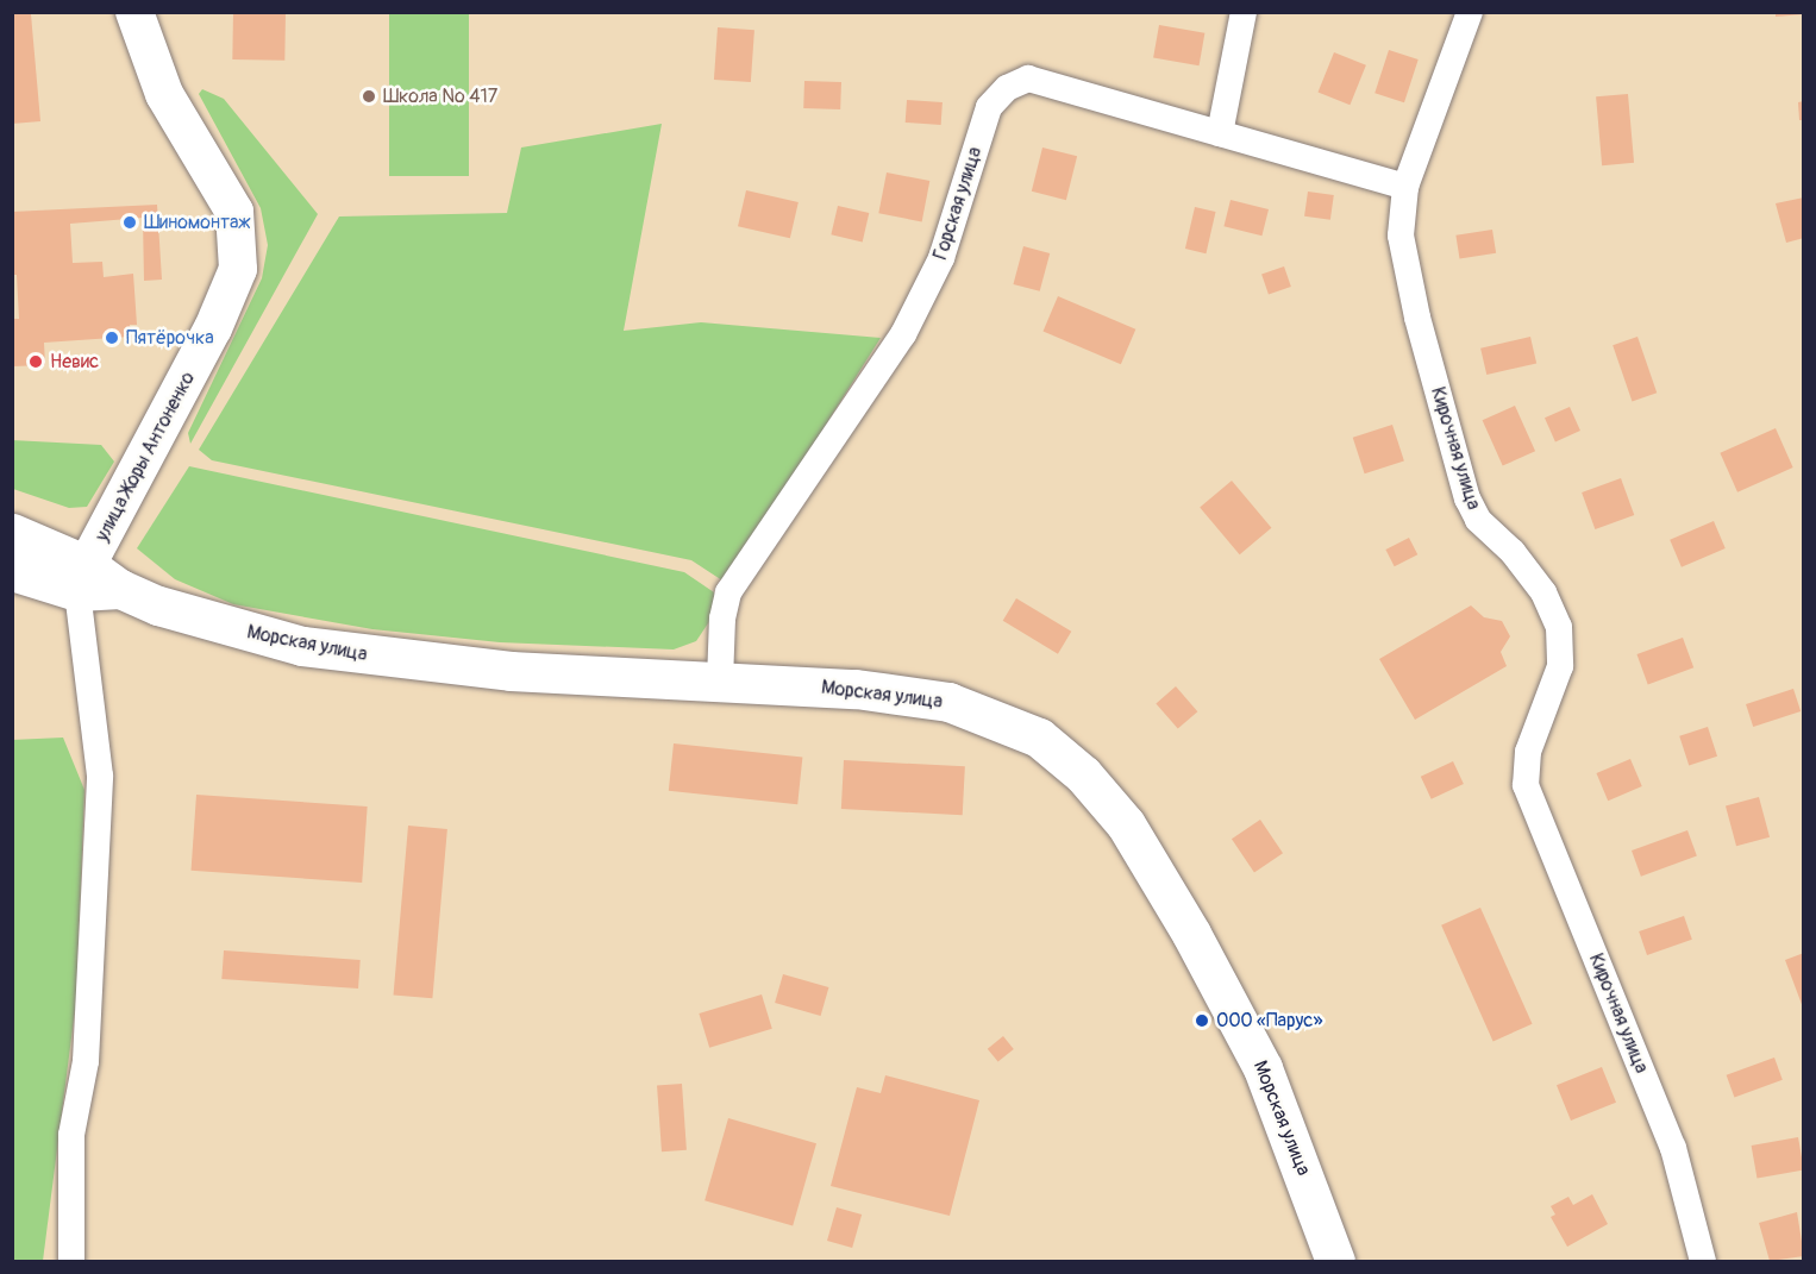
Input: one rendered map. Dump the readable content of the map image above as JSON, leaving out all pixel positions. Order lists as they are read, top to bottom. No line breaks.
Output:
{"streets":{"main road":["улица Жоры Антоненко","Морская улица"],"street":["Горская улица","Кирочная улица"]},"crossings":[["Горская улица","Кирочная улица"],["Горская улица","Морская улица"],["улица Жоры Антоненко","Морская улица"]],"places":["Школа № 417","Шиномонтаж","Пятёрочка","Невис","ООО «Парус»"]}
